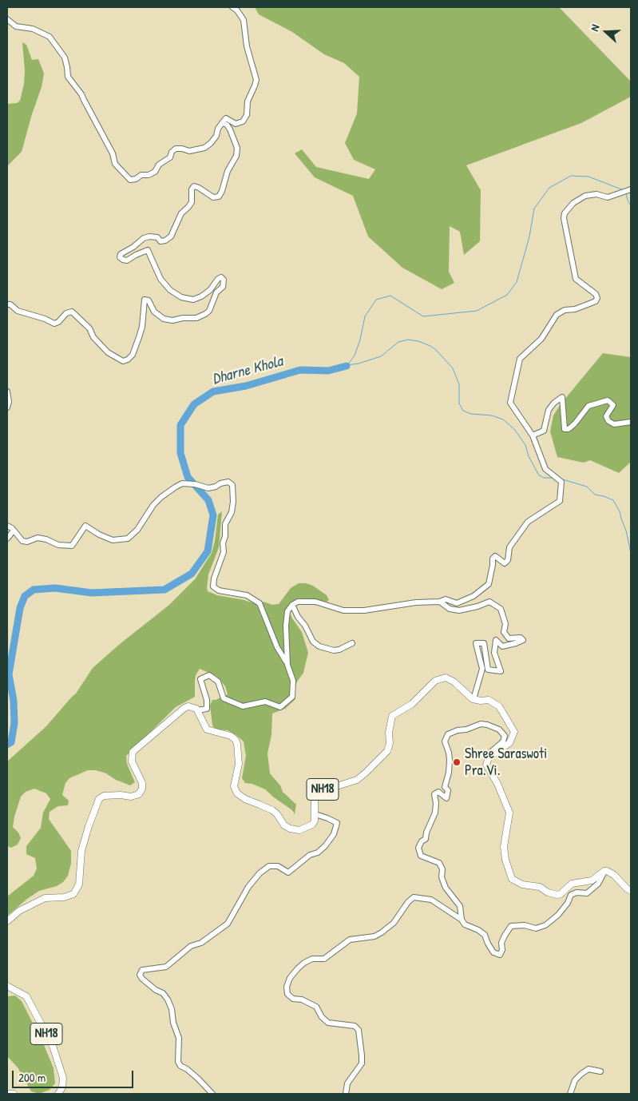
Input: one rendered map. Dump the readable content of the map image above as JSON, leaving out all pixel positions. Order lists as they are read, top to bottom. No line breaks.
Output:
{"streets":{"main road":["NH18"]},"water":["Dharne Khola"],"places":["Shree Saraswoti Pra.Vi."],"scale_bar":"200 m","north":"left"}
